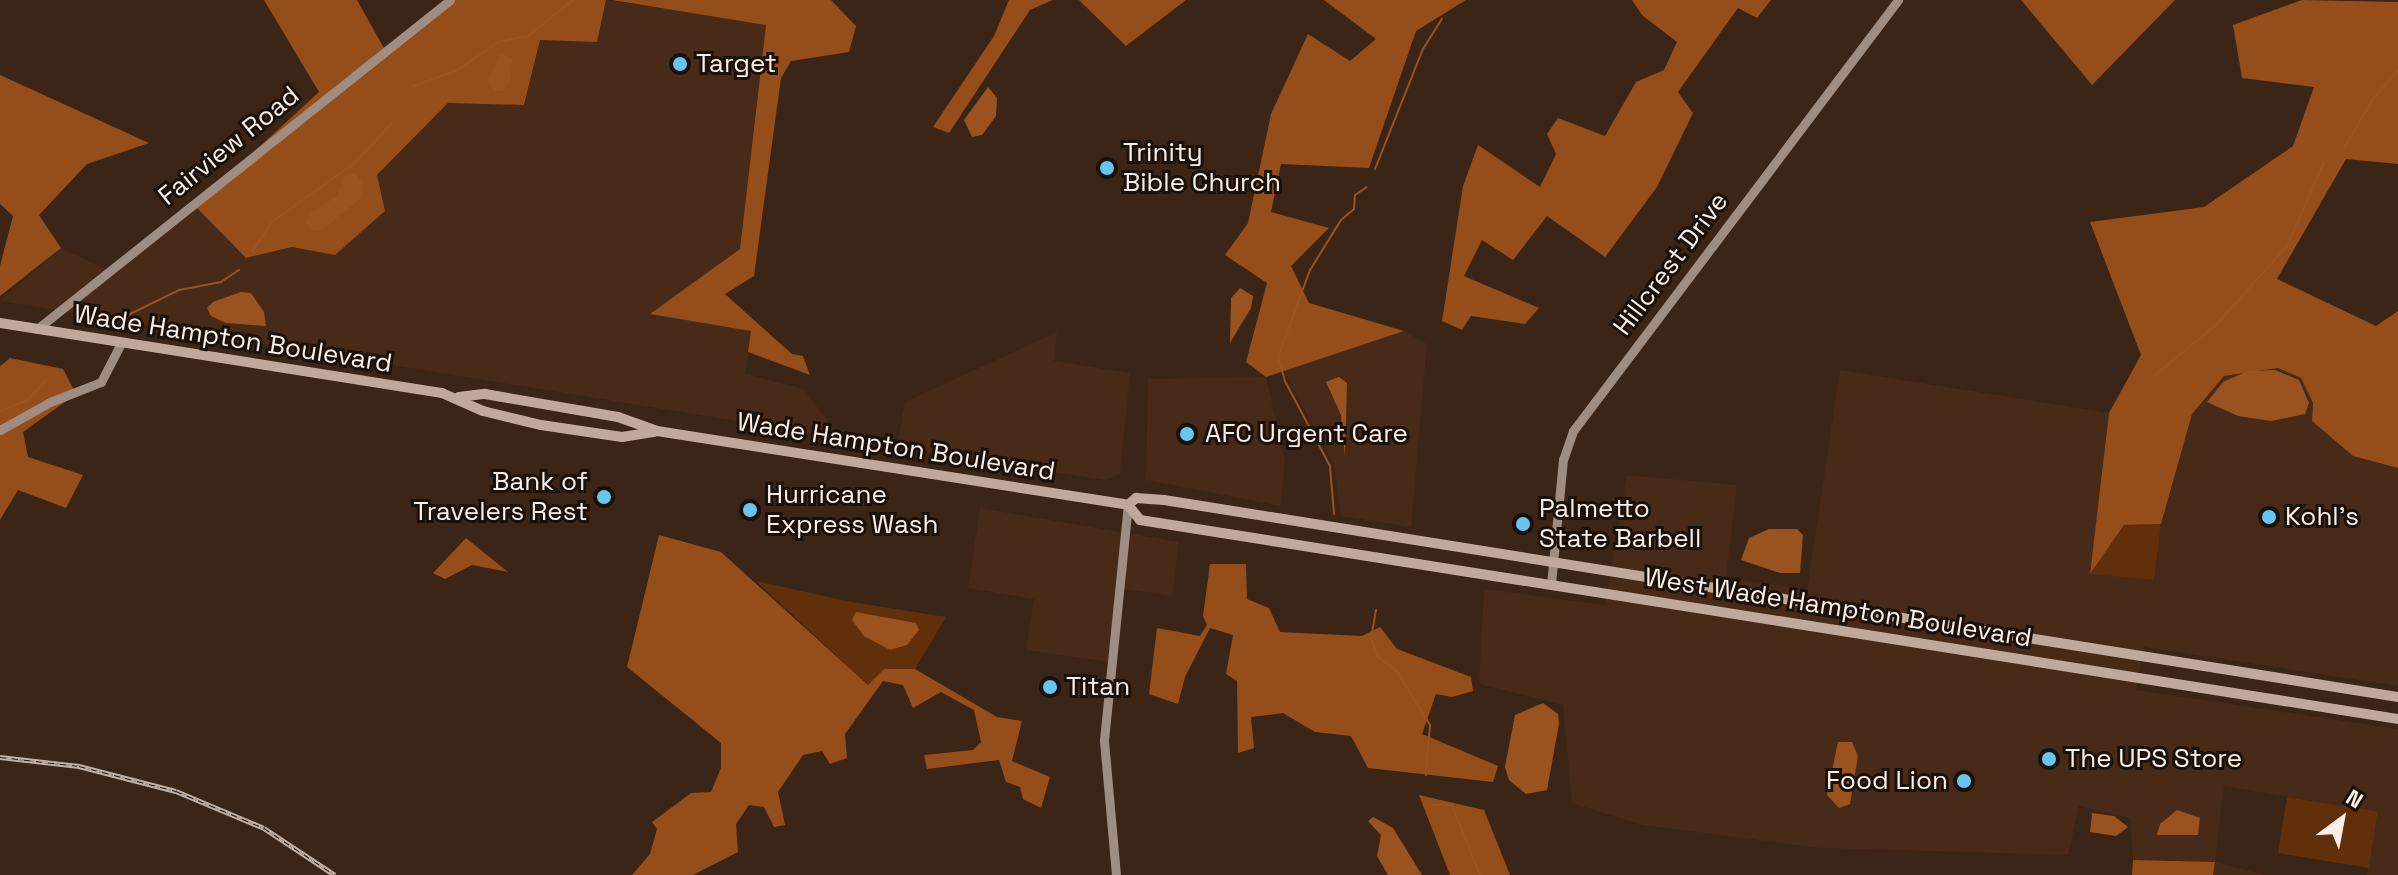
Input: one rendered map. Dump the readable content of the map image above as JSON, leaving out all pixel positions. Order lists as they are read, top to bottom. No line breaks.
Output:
{"streets":{"main road":["Wade Hampton Boulevard","West Wade Hampton Boulevard"],"street":["Fairview Road","Hillcrest Drive"]},"crossings":[["Fairview Road","Wade Hampton Boulevard"],["Hillcrest Drive","West Wade Hampton Boulevard"],["Wade Hampton Boulevard","West Wade Hampton Boulevard"]],"places":["Target","Trinity Bible Church","AFC Urgent Care","Bank of Travelers Rest","Hurricane Express Wash","Kohl's","Palmetto State Barbell","Titan","The UPS Store","Food Lion"],"north":"top right"}
